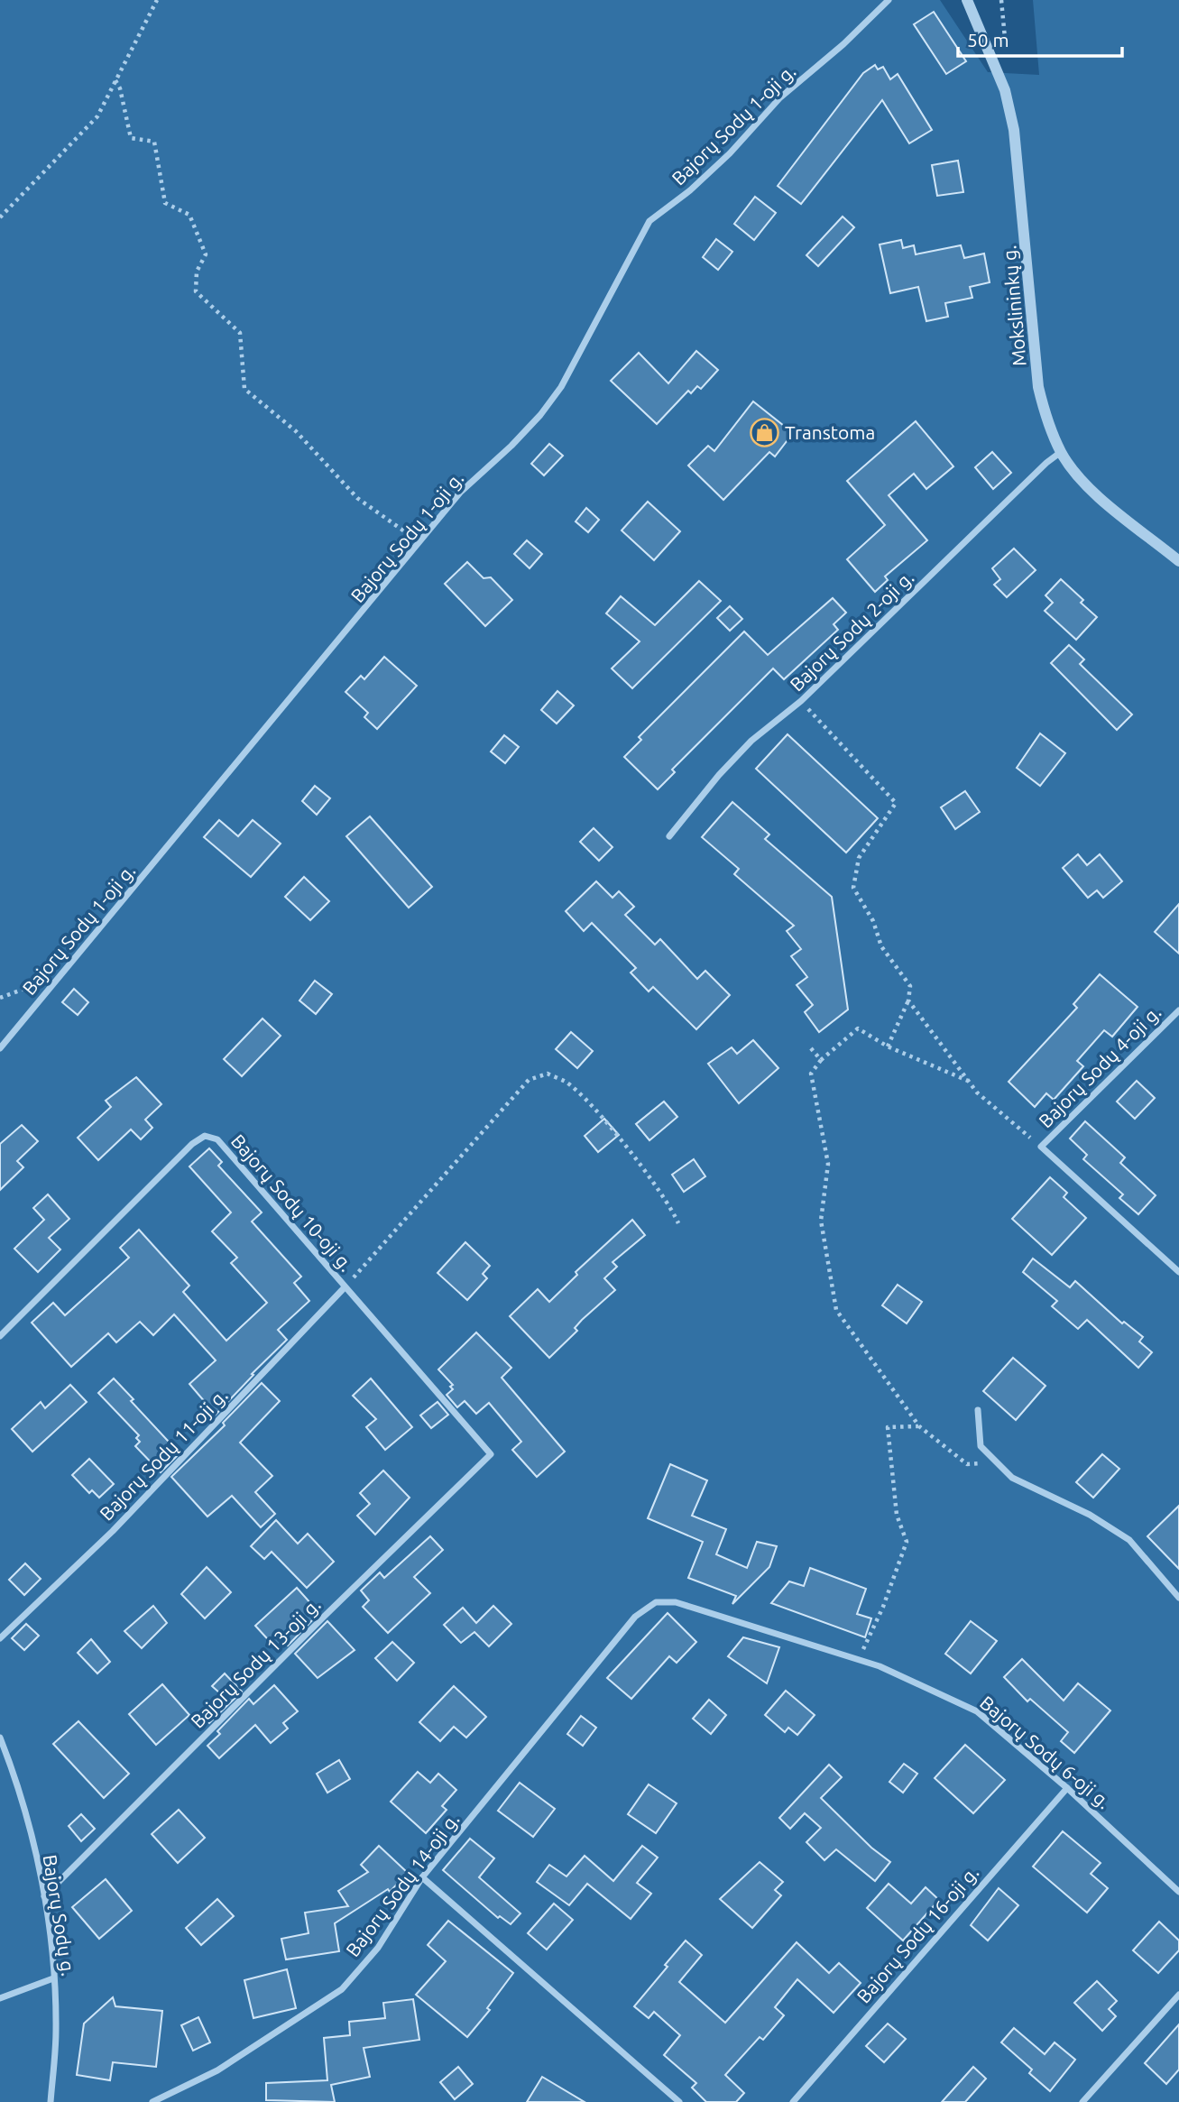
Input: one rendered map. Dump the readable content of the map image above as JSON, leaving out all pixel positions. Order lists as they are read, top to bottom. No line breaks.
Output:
{"streets":{"street":["Bajorų Sodų 1-oji g.","Mokslininkų g.","Bajorų Sodų 2-oji g.","Bajorų Sodų 4-oji g.","Bajorų Sodų 10-oji g.","Bajorų Sodų 11-oji g.","Bajorų Sodų 13-oji g.","Bajorų Sodų 6-oji g.","Bajorų Sodų 14-oji g.","Bajorų Sodų g.","Bajorų Sodų 16-oji g."]},"crossings":[["Mokslininkų g.","Bajorų Sodų 2-oji g."],["Bajorų Sodų 10-oji g.","Bajorų Sodų 11-oji g."],["Bajorų Sodų 10-oji g.","Bajorų Sodų 13-oji g."],["Bajorų Sodų 13-oji g.","Bajorų Sodų g."],["Bajorų Sodų 6-oji g.","Bajorų Sodų 14-oji g."],["Bajorų Sodų 6-oji g.","Bajorų Sodų 16-oji g."]],"places":{"shop":["Transtoma"]},"scale_bar":"50 m"}
